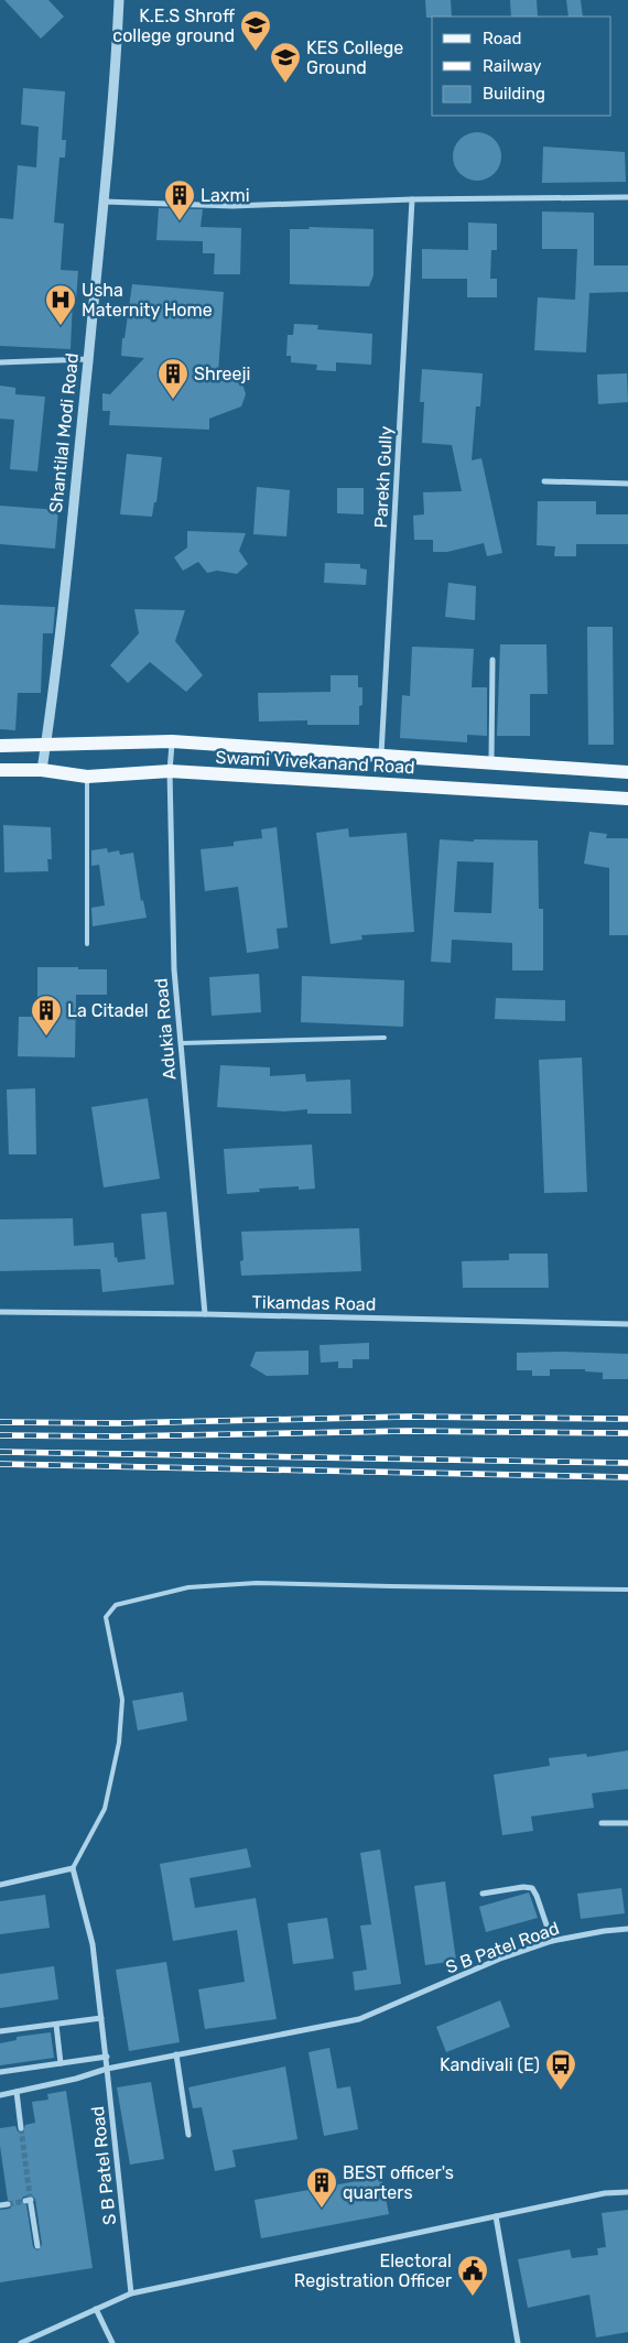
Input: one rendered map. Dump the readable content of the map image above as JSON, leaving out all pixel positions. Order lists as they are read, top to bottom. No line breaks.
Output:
{"streets":{"main road":["Swami Vivekanand Road"],"street":["Shantilal Modi Road","Parekh Gully","Adukia Road","Tikamdas Road","S B Patel Road"]},"crossings":[["Shantilal Modi Road","Swami Vivekanand Road"],["Parekh Gully","Swami Vivekanand Road"],["Swami Vivekanand Road","Adukia Road"],["Adukia Road","Tikamdas Road"]],"places":{"school or university":["K.E.S Shroff college ground","KES College Ground"],"building":["Laxmi","Shreeji","La Citadel","BEST officer's quarters"],"hospital":["Usha Maternity Home"],"bus stop":["Kandivali (E)"],"public building":["Electoral Registration Officer"]},"legend":["Road","Railway","Building"]}
